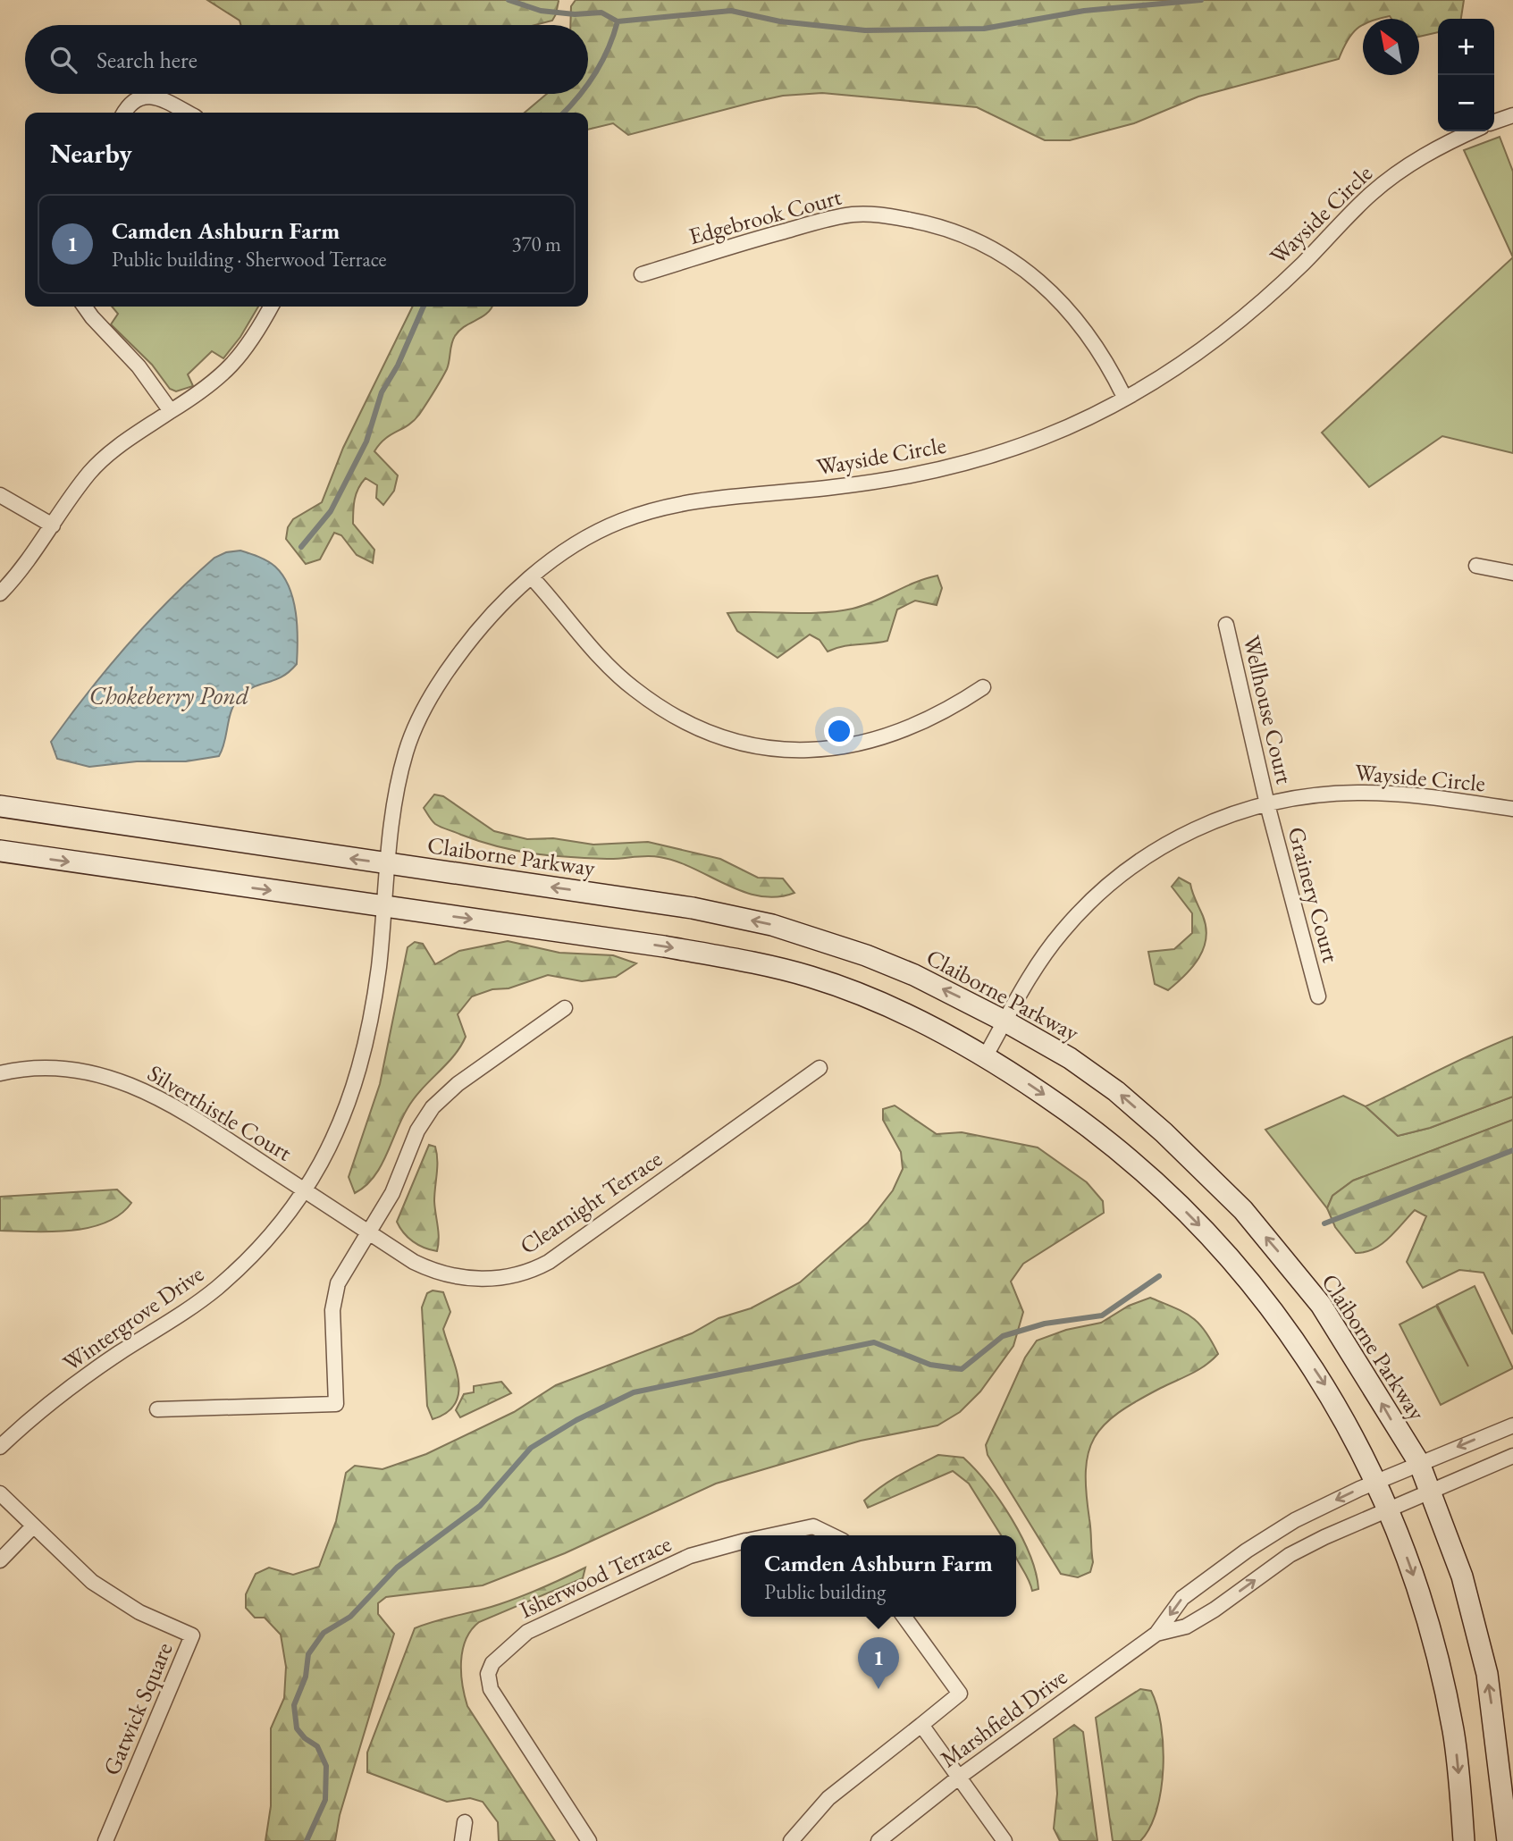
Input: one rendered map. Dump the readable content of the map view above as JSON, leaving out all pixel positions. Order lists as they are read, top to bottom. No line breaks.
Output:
{"streets":{"main road":["Claiborne Parkway"],"street":["Wayside Circle","Edgebrook Court","Wellhouse Court","Grainery Court","Silverthistle Court","Clearnight Terrace","Wintergrove Drive","Isherwood Terrace","Gatwick Square","Marshfield Drive"]},"crossings":[["Wayside Circle","Edgebrook Court"],["Wayside Circle","Wellhouse Court"],["Wayside Circle","Claiborne Parkway"],["Wayside Circle","Grainery Court"],["Wayside Circle","Wintergrove Drive"],["Wellhouse Court","Grainery Court"],["Claiborne Parkway","Wintergrove Drive"],["Claiborne Parkway","Marshfield Drive"],["Silverthistle Court","Clearnight Terrace"],["Silverthistle Court","Wintergrove Drive"],["Clearnight Terrace","Wintergrove Drive"]],"water":["Chokeberry Pond"],"north":"top left","page":{"map_buttons":["+","−"],"search":"Search here","heading":"Nearby","list":[{"mark":"1","name":"Camden Ashburn Farm","note":"Public building · Sherwood Terrace","value":"370 m"}],"popup":["Camden Ashburn Farm","Public building"],"pins":"1"}}
